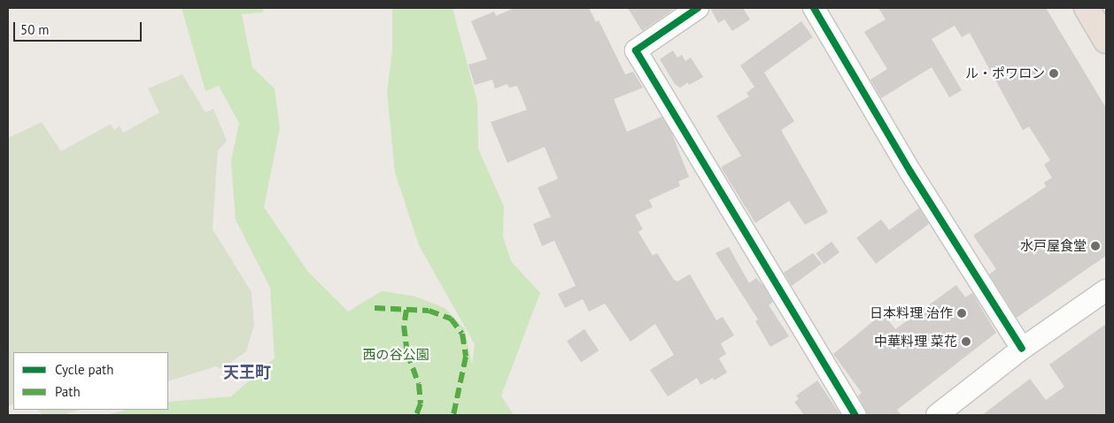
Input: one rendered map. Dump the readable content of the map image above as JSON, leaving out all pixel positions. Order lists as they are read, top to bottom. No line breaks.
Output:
{"districts":["天王町"],"parks":["西の谷公園"],"places":["ル・ポワロン","水戸屋食堂","日本料理 治作","中華料理 菜花"],"legend":["Cycle path","Path"],"scale_bar":"50 m"}
